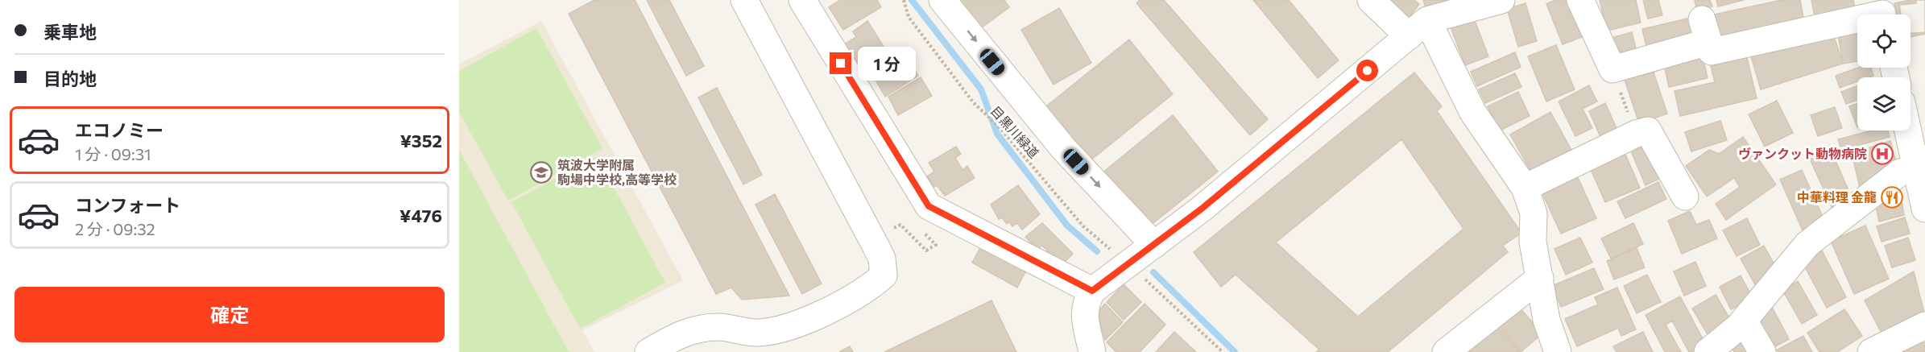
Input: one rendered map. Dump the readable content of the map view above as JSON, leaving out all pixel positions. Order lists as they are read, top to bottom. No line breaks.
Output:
{"streets":{"path":["目黒川緑道"]},"places":{"hospital":["ヴァンクット動物病院"],"school or university":["筑波大学附属 駒場中学校,高等学校"],"restaurant":["中華料理 金龍"]},"page":{"banner":["乗車地","目的地"],"bubble":"1 分","list":[{"name":"エコノミー","note":"1 分 · 09:31","value":"¥352"},{"name":"コンフォート","note":"2 分 · 09:32","value":"¥476"}],"buttons":"確定"}}
